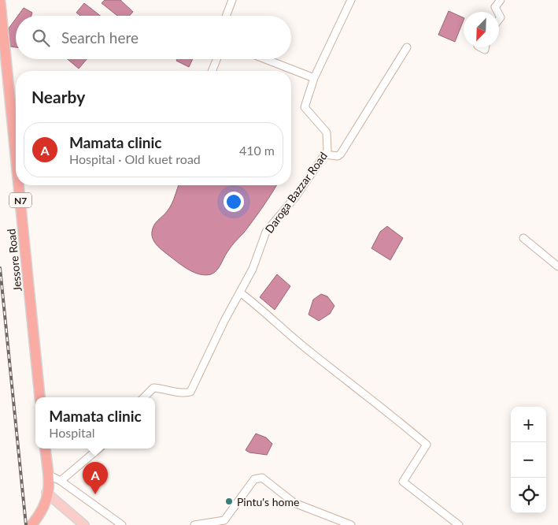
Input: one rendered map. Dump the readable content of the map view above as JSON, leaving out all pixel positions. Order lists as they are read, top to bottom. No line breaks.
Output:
{"streets":{"highway":["N7","Jessore Road"],"street":["Daroga Bazzar Road"]},"places":["Pintu's home"],"north":"bottom left","page":{"search":"Search here","heading":"Nearby","list":[{"mark":"A","name":"Mamata clinic","note":"Hospital · Old kuet road","value":"410 m"}],"popup":["Mamata clinic","Hospital"],"map_buttons":["+","−"],"pins":"A"}}
